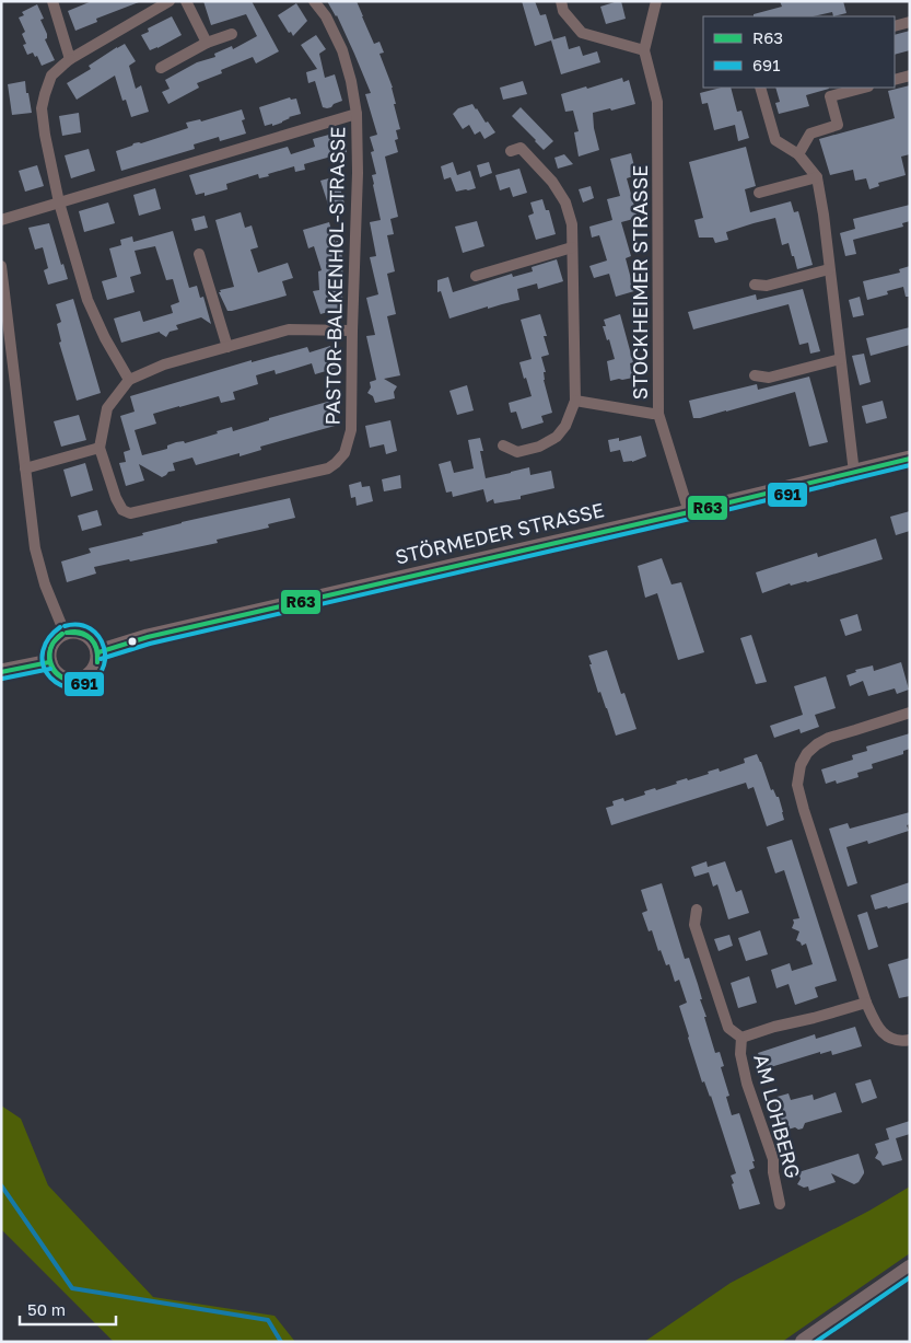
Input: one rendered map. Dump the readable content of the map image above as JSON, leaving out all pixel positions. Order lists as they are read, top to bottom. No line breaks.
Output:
{"streets":{"main road":["STÖRMEDER STRASSE"],"street":["PASTOR-BALKENHOL-STRASSE","STOCKHEIMER STRASSE","AM LOHBERG"]},"crossings":[["STOCKHEIMER STRASSE","STÖRMEDER STRASSE"]],"lines":["transit line R63","transit line 691"],"legend":["R63","691"],"scale_bar":"50 m"}
